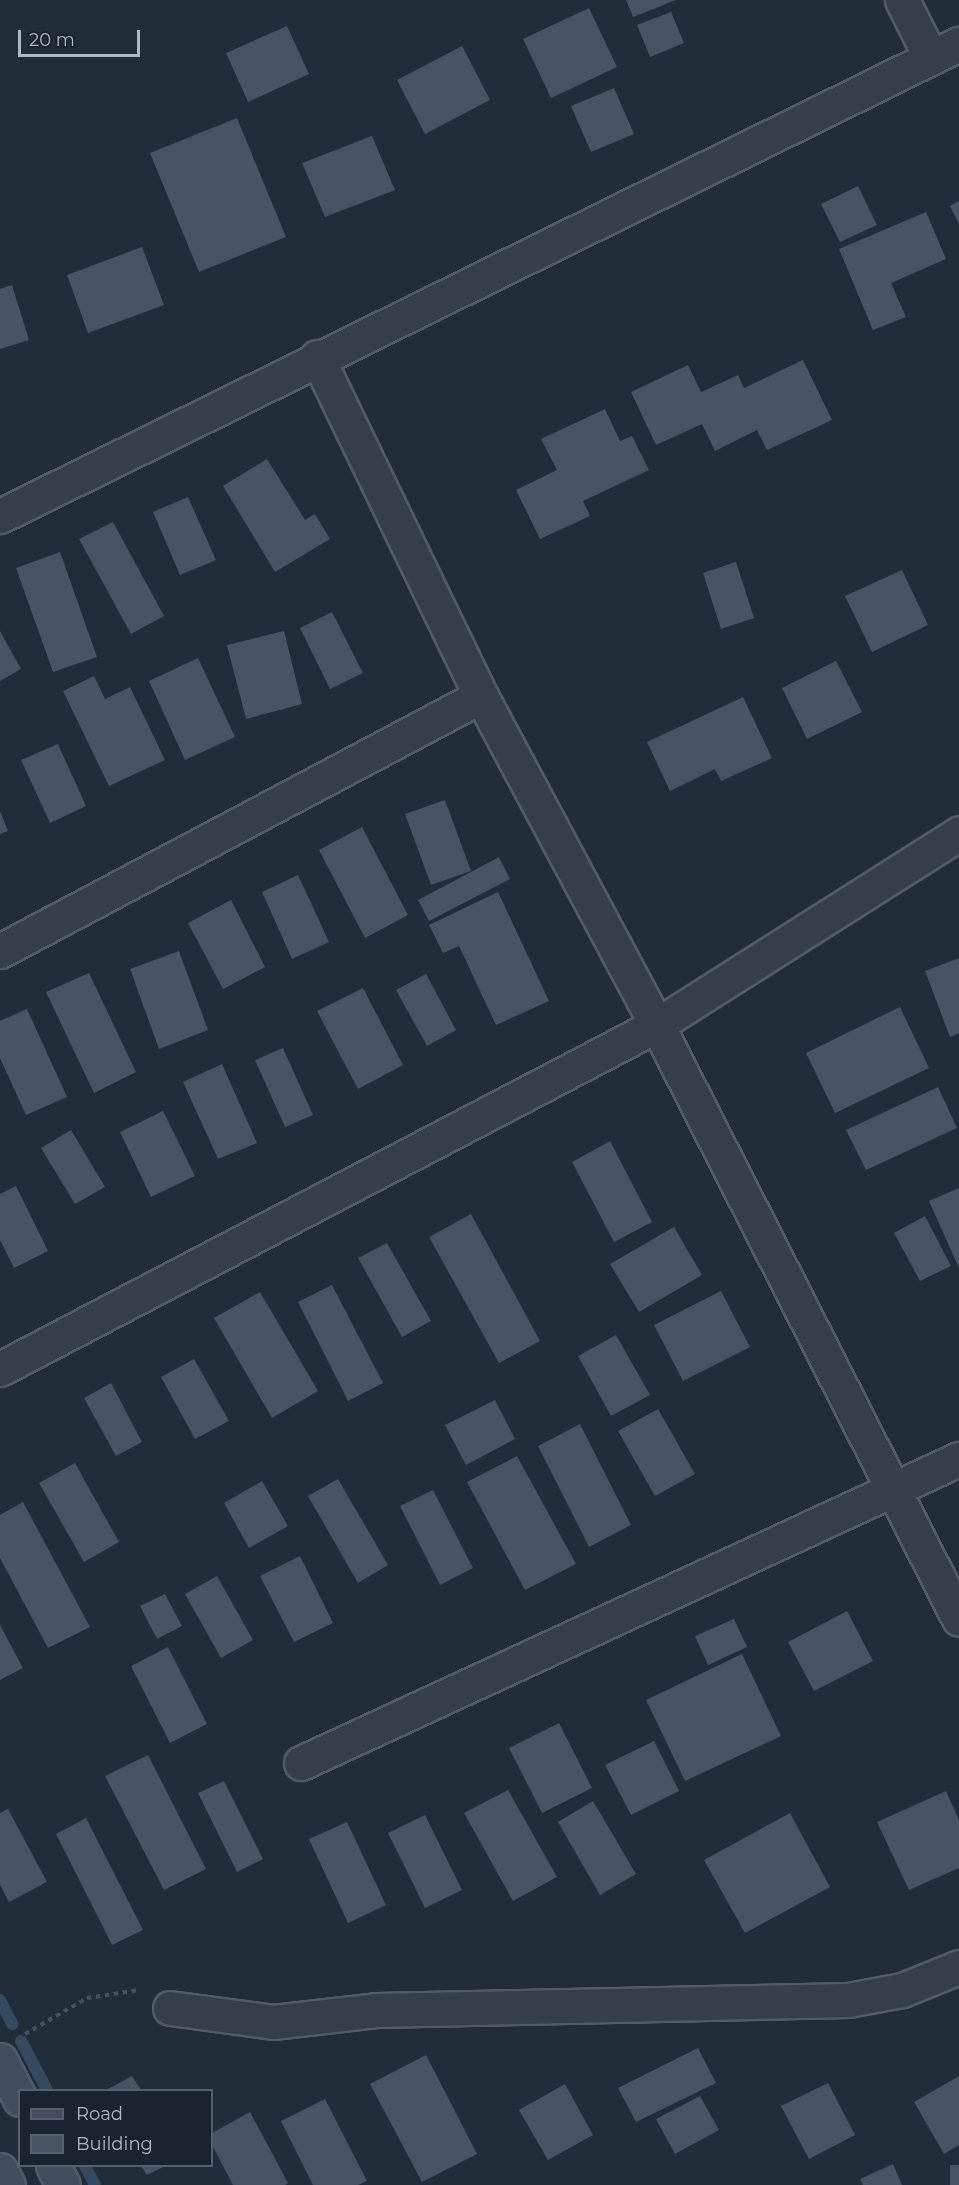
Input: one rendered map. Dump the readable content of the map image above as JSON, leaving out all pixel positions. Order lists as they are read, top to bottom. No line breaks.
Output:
{"legend":["Road","Building"],"scale_bar":"20 m"}
